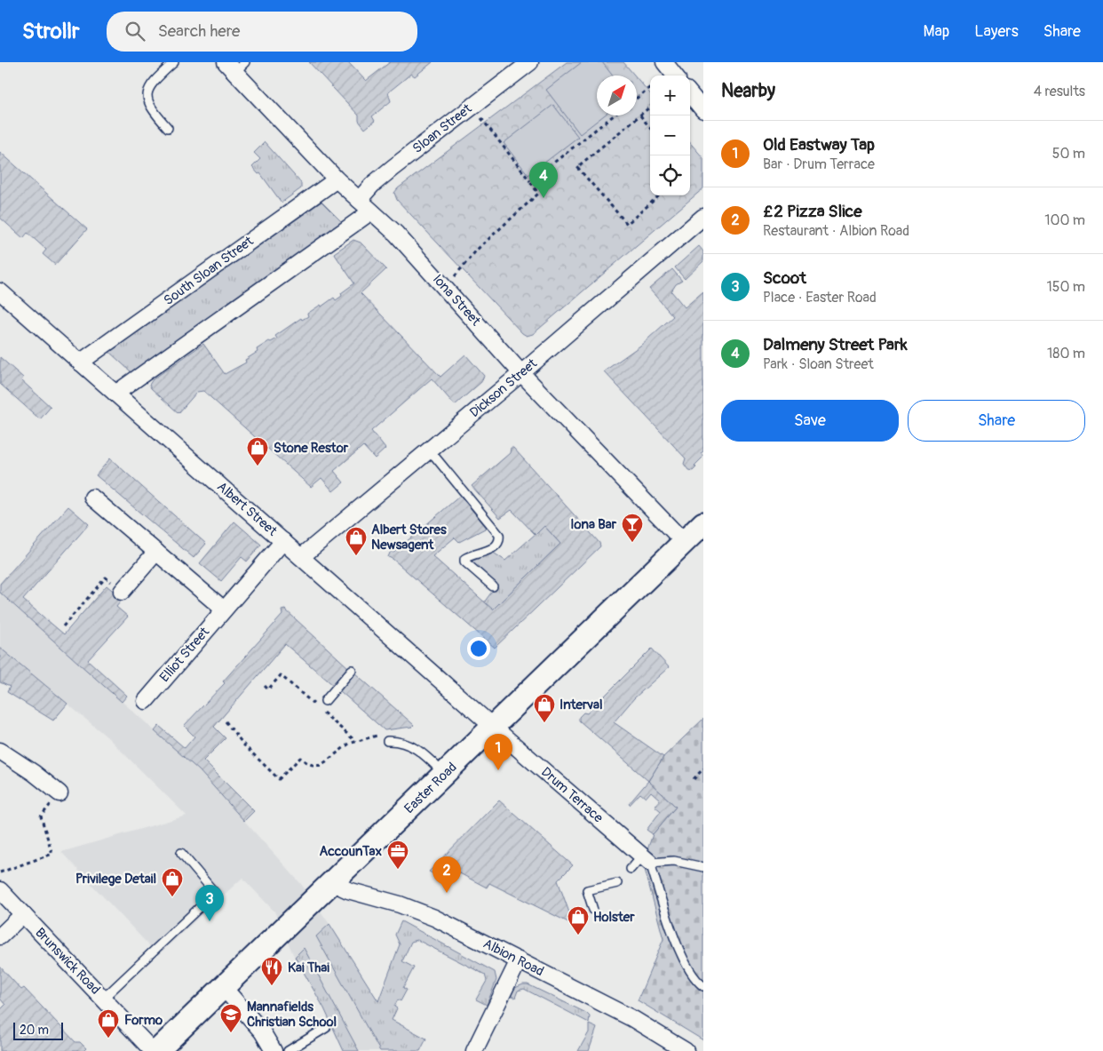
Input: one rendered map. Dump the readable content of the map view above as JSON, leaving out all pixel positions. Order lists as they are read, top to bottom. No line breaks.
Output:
{"streets":{"street":["Sloan Street","South Sloan Street","Iona Street","Dickson Street","Albert Street","Elliot Street","Easter Road","Drum Terrace","Albion Road","Brunswick Road"]},"crossings":[["Sloan Street","Iona Street"],["South Sloan Street","Iona Street"],["South Sloan Street","Albert Street"],["Iona Street","Dickson Street"],["Iona Street","Easter Road"],["Dickson Street","Albert Street"],["Albert Street","Elliot Street"],["Albert Street","Easter Road"],["Albert Street","Drum Terrace"],["Easter Road","Drum Terrace"],["Easter Road","Albion Road"]],"places":{"shop":["Stone Restor","Albert Stores Newsagent","Interval","Privilege Detail","Holster","Formo"],"bar":["Iona Bar"],"office":["AccounTax"],"restaurant":["Kai Thai"],"school or university":["Mannafields Christian School"]},"scale_bar":"20 m","north":"top right","page":{"header":"Strollr","search":"Search here","nav":["Map","Layers","Share"],"heading":["Nearby","4 results"],"map_buttons":["+","−"],"list":[{"mark":"1","name":"Old Eastway Tap","note":"Bar · Drum Terrace","value":"50 m"},{"mark":"2","name":"£2 Pizza Slice","note":"Restaurant · Albion Road","value":"100 m"},{"mark":"3","name":"Scoot","note":"Place · Easter Road","value":"150 m"},{"mark":"4","name":"Dalmeny Street Park","note":"Park · Sloan Street","value":"180 m"}],"pins":["4","1","2","3"],"buttons":["Save","Share"],"scale":"20 m"}}
